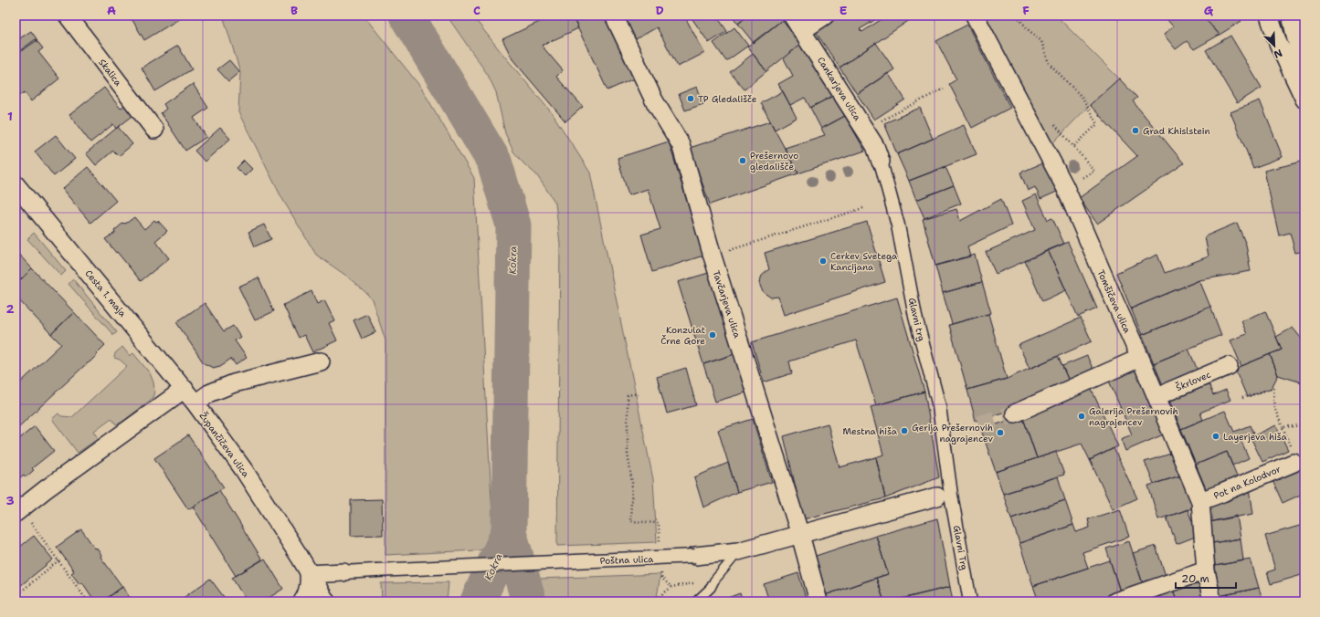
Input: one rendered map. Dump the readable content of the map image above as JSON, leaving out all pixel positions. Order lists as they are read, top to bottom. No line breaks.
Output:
{"streets":{"street":["Skalica","Cankarjeva ulica","Cesta 1. maja","Tomšičeva ulica","Tavčarjeva ulica","Glavni trg","Škrlovec","Župančičeva ulica","Pot na Kolodvor","Glavni Trg","Poštna ulica"]},"crossings":[["Cankarjeva ulica","Glavni trg"],["Cesta 1. maja","Župančičeva ulica"],["Tomšičeva ulica","Škrlovec"],["Tomšičeva ulica","Pot na Kolodvor"],["Tavčarjeva ulica","Poštna ulica"],["Glavni trg","Glavni Trg"],["Glavni trg","Poštna ulica"],["Župančičeva ulica","Poštna ulica"],["Glavni Trg","Poštna ulica"]],"water":["Kokra"],"places":["TP Gledališče","Grad Khislstein","Prešernovo gledališče","Cerkev Svetega Kancijana","Konzulat Črne Gore","Galerija Prešernovih nagrajencev","Mestna hiša","Gerija Prešernovih nagrajencev","Layerjeva hiša"],"scale_bar":"20 m","north":"bottom right","grid":{"columns":["A","B","C","D","E","F","G"],"rows":["1","2","3"]}}
